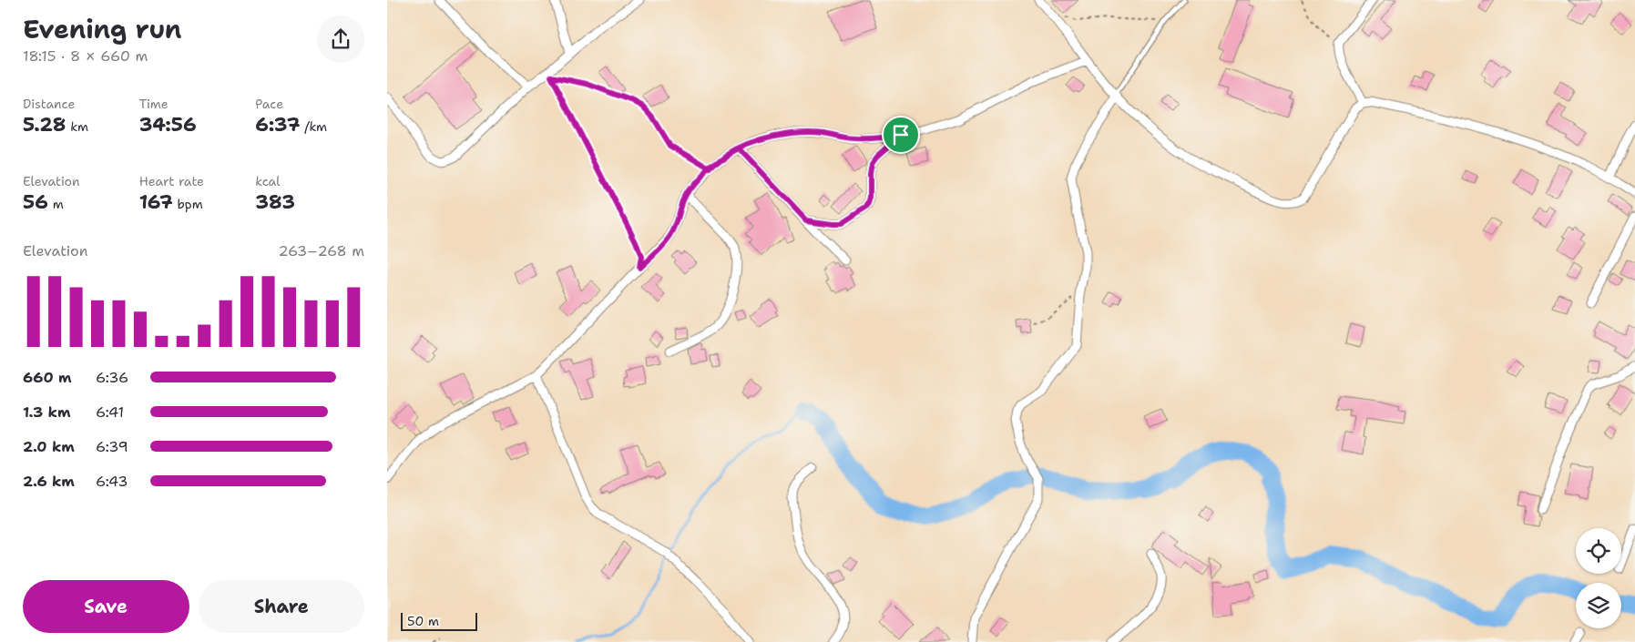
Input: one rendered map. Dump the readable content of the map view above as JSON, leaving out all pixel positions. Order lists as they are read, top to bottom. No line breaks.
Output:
{"scale_bar":"50 m","page":{"heading":["Evening run","18:15 · 8 × 660 m"],"stats":[["Distance","5.28 km"],["Time","34:56"],["Pace","6:37 /km"],["Elevation","56 m"],["Heart rate","167 bpm"],["kcal","383"]],"chart":["Elevation","263–268 m"],"list":[{"name":"660 m","note":"6:36"},{"name":"1.3 km","note":"6:41"},{"name":"2.0 km","note":"6:39"},{"name":"2.6 km","note":"6:43"}],"buttons":["Save","Share"],"scale":"50 m"}}
